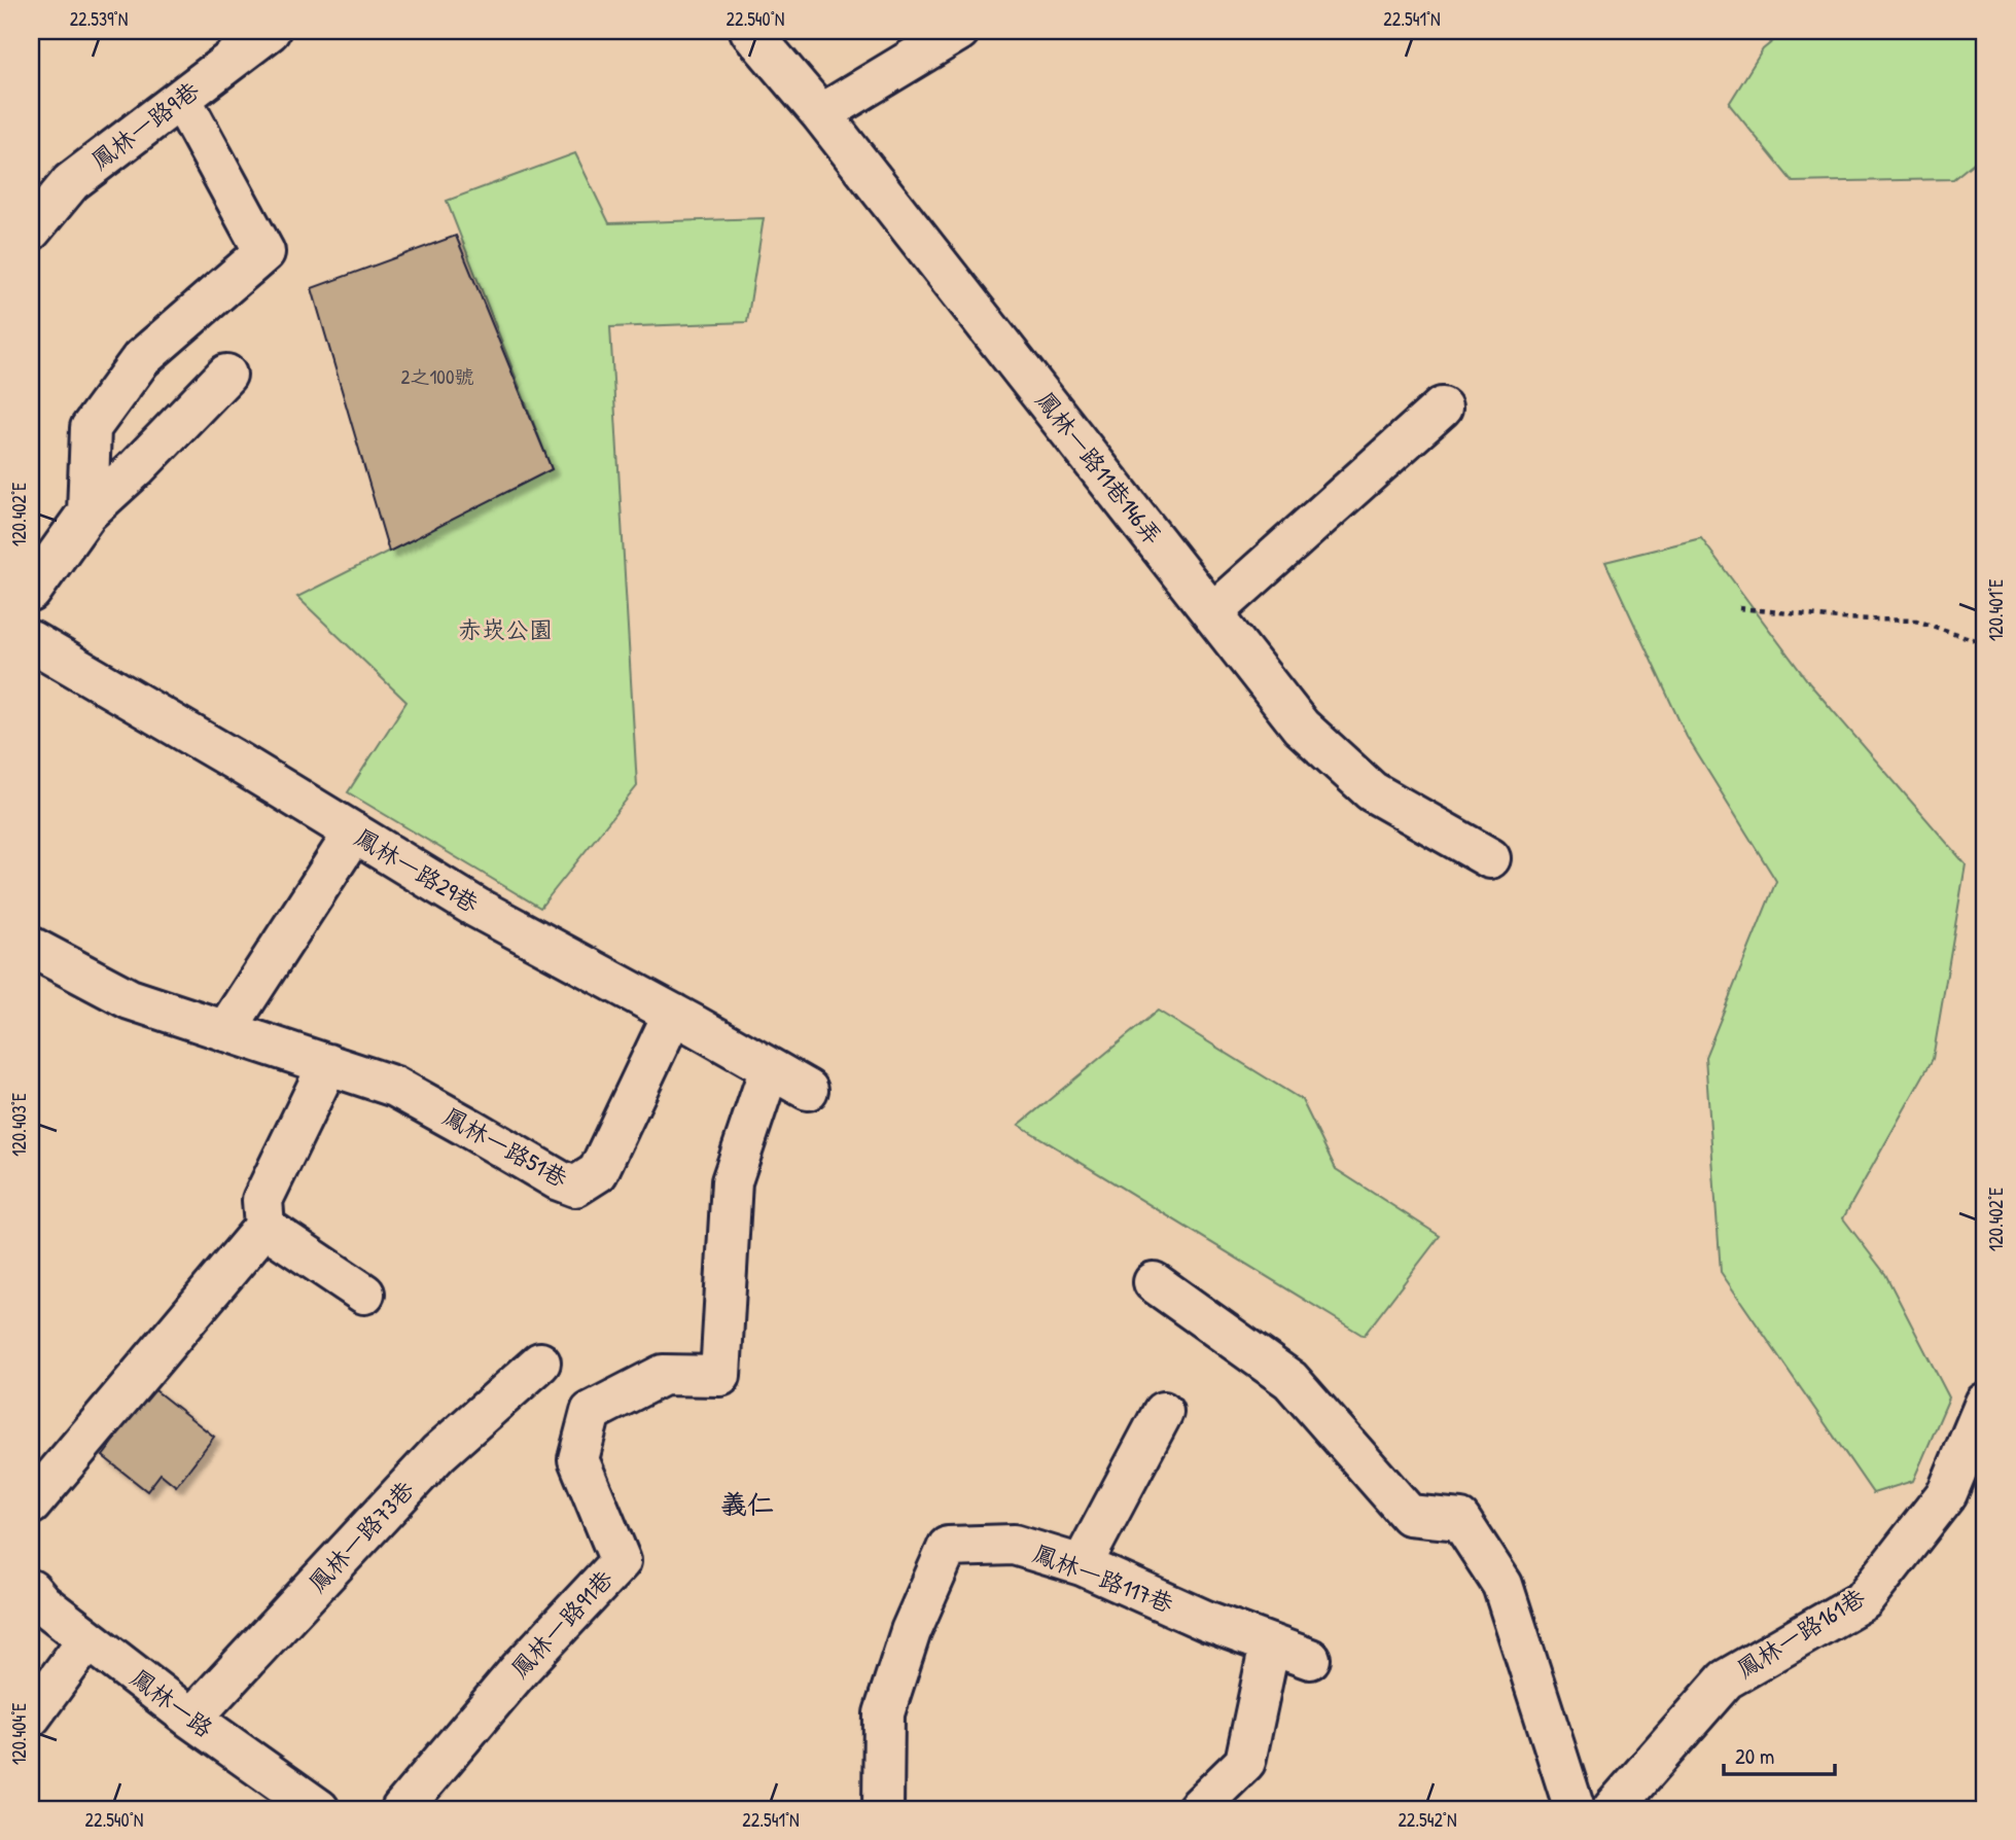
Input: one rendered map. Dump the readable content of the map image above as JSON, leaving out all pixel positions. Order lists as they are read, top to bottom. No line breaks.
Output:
{"streets":{"street":["鳳林一路9巷","鳳林一路11巷146弄","鳳林一路29巷","鳳林一路51巷","鳳林一路73巷","鳳林一路117巷","鳳林一路91巷","鳳林一路161巷","鳳林一路"]},"crossings":[["鳳林一路29巷","鳳林一路51巷"],["鳳林一路29巷","鳳林一路91巷"],["鳳林一路73巷","鳳林一路"]],"districts":["義仁"],"parks":["赤崁公園"],"house_numbers":["2之100號"],"scale_bar":"20 m","coordinates":["22.539°N","22.540°N","22.541°N","120.402°E","120.401°E","120.403°E","120.404°E","22.542°N"]}
